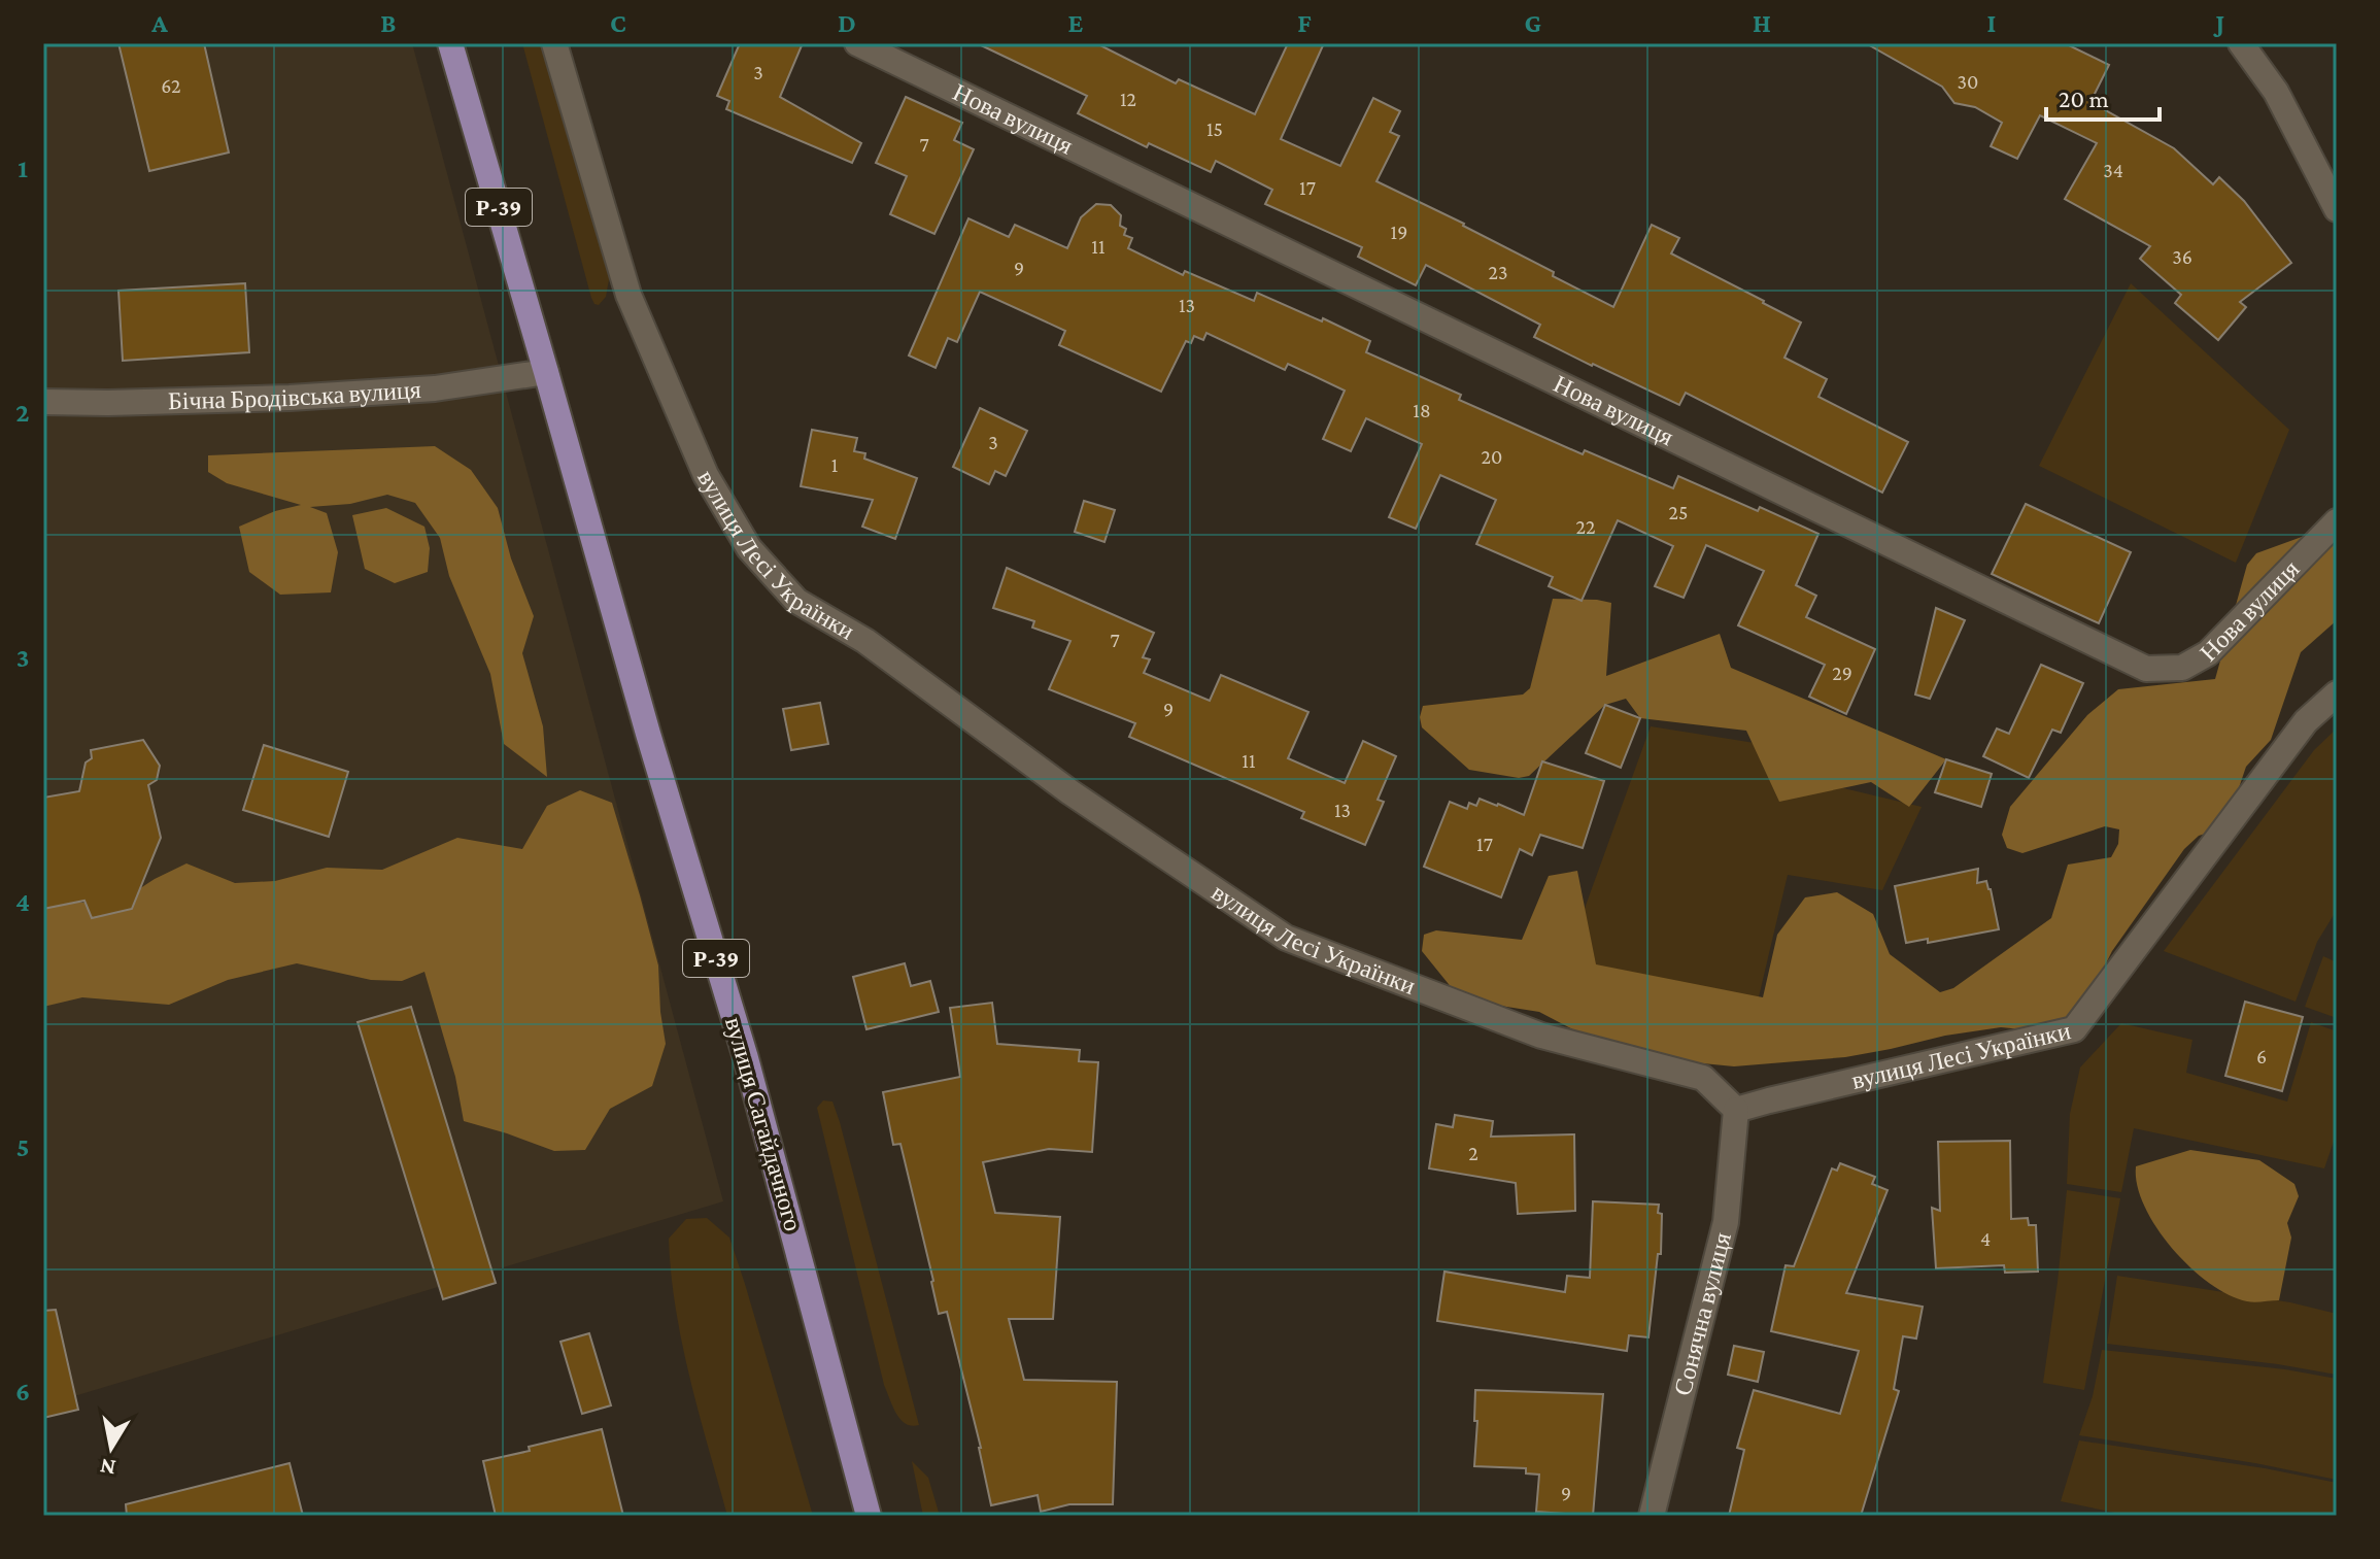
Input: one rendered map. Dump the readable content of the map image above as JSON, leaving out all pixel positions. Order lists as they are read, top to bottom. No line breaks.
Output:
{"streets":{"main road":["Р-39","вулиця Сагайдачного"],"street":["Нова вулиця","Бічна Бродівська вулиця","вулиця Лесі Українки","Сонячна вулиця"]},"crossings":[["Р-39","Бічна Бродівська вулиця"],["Р-39","вулиця Сагайдачного"],["Бічна Бродівська вулиця","вулиця Сагайдачного"],["вулиця Лесі Українки","Сонячна вулиця"]],"house_numbers":["3","30","62","12","15","7","34","17","19","11","36","9","23","13","18","3","20","1","25","22","7","29","9","11","13","17","6","2","4","9"],"scale_bar":"20 m","north":"bottom","grid":{"columns":["A","B","C","D","E","F","G","H","I","J"],"rows":["1","2","3","4","5","6"]}}
